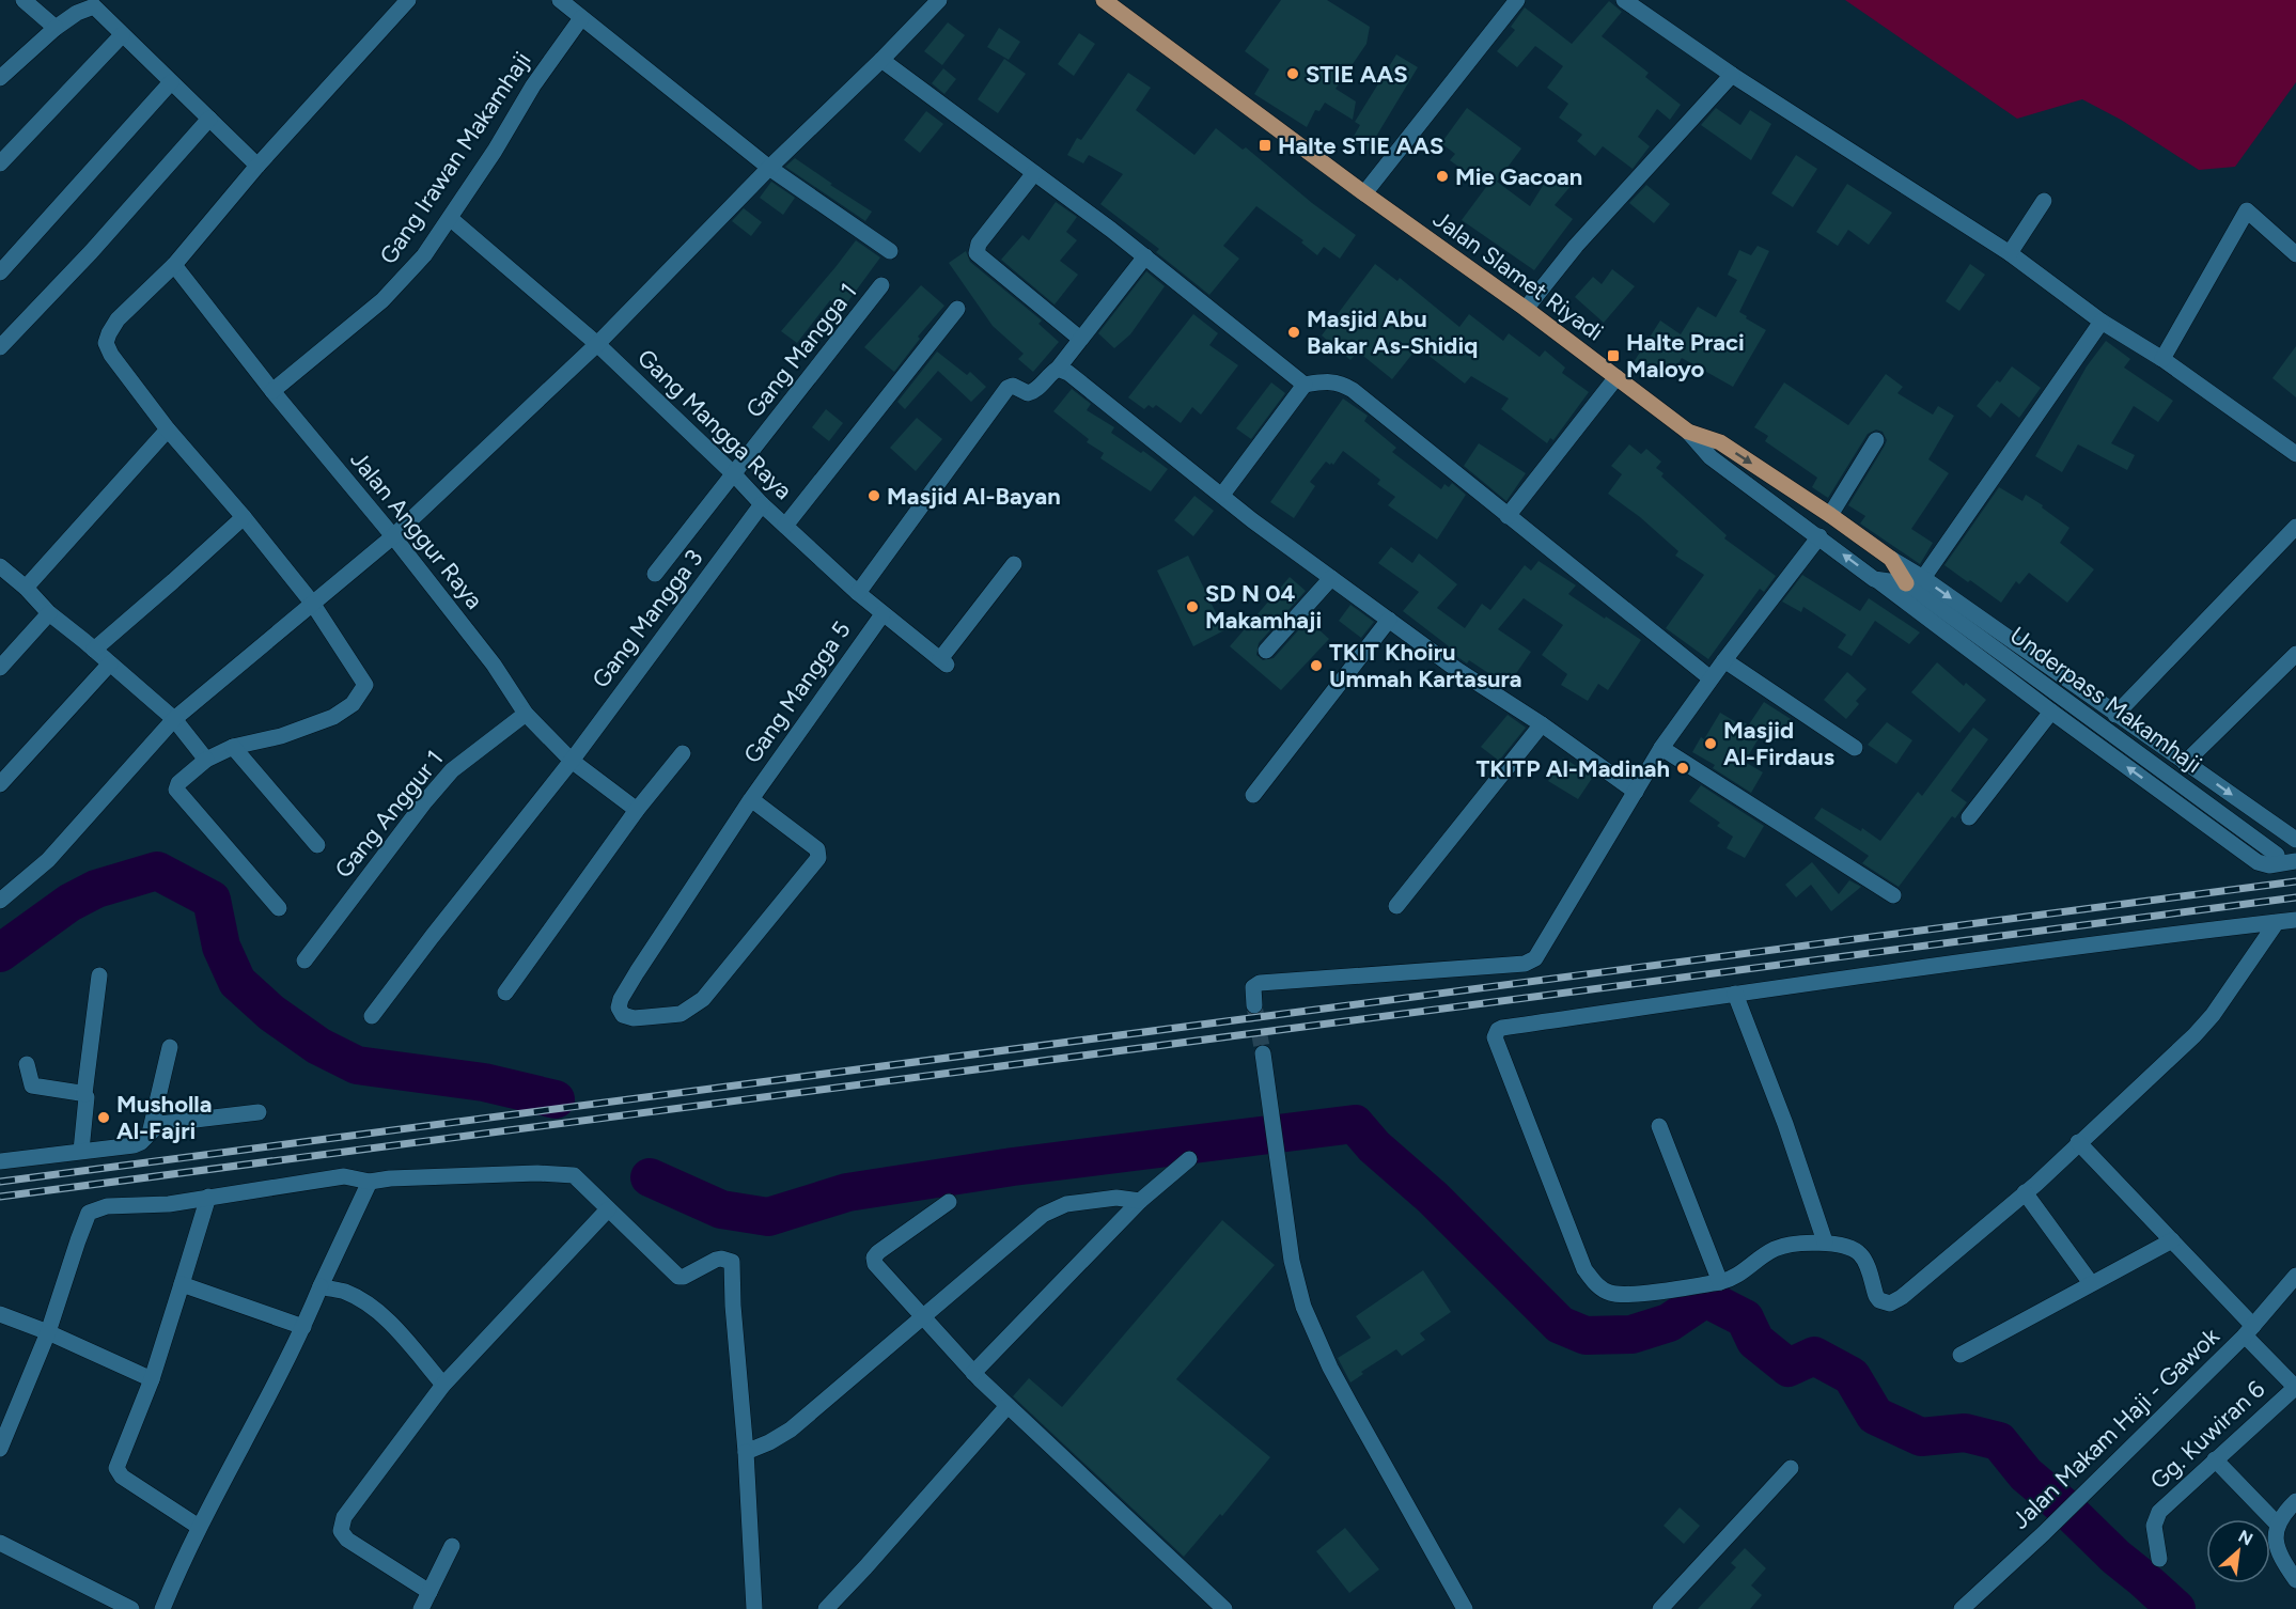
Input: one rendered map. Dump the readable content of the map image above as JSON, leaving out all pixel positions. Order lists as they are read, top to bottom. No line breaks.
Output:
{"streets":{"main road":["Jalan Slamet Riyadi"],"street":["Gang Irawan Makamhaji","Gang Mangga 1","Gang Mangga Raya","Jalan Anggur Raya","Gang Mangga 3","Gang Mangga 5","Underpass Makamhaji","Gang Anggur 1","Jalan Makam Haji - Gawok","Gg. Kuwiran 6"]},"crossings":[["Gang Irawan Makamhaji","Gang Mangga Raya"],["Gang Irawan Makamhaji","Jalan Anggur Raya"],["Jalan Slamet Riyadi","Underpass Makamhaji"],["Gang Mangga 1","Gang Mangga Raya"],["Gang Mangga Raya","Gang Mangga 3"],["Gang Mangga Raya","Gang Mangga 5"],["Jalan Anggur Raya","Gang Mangga 3"],["Jalan Anggur Raya","Gang Anggur 1"]],"places":{"other":["STIE AAS","Mie Gacoan","Masjid Abu Bakar As-Shidiq","Masjid Al-Bayan","SD N 04 Makamhaji","TKIT Khoiru Ummah Kartasura","Masjid Al-Firdaus","TKITP Al-Madinah","Musholla Al-Fajri"],"transit":["Halte STIE AAS","Halte Praci Maloyo"]},"north":"top right"}
